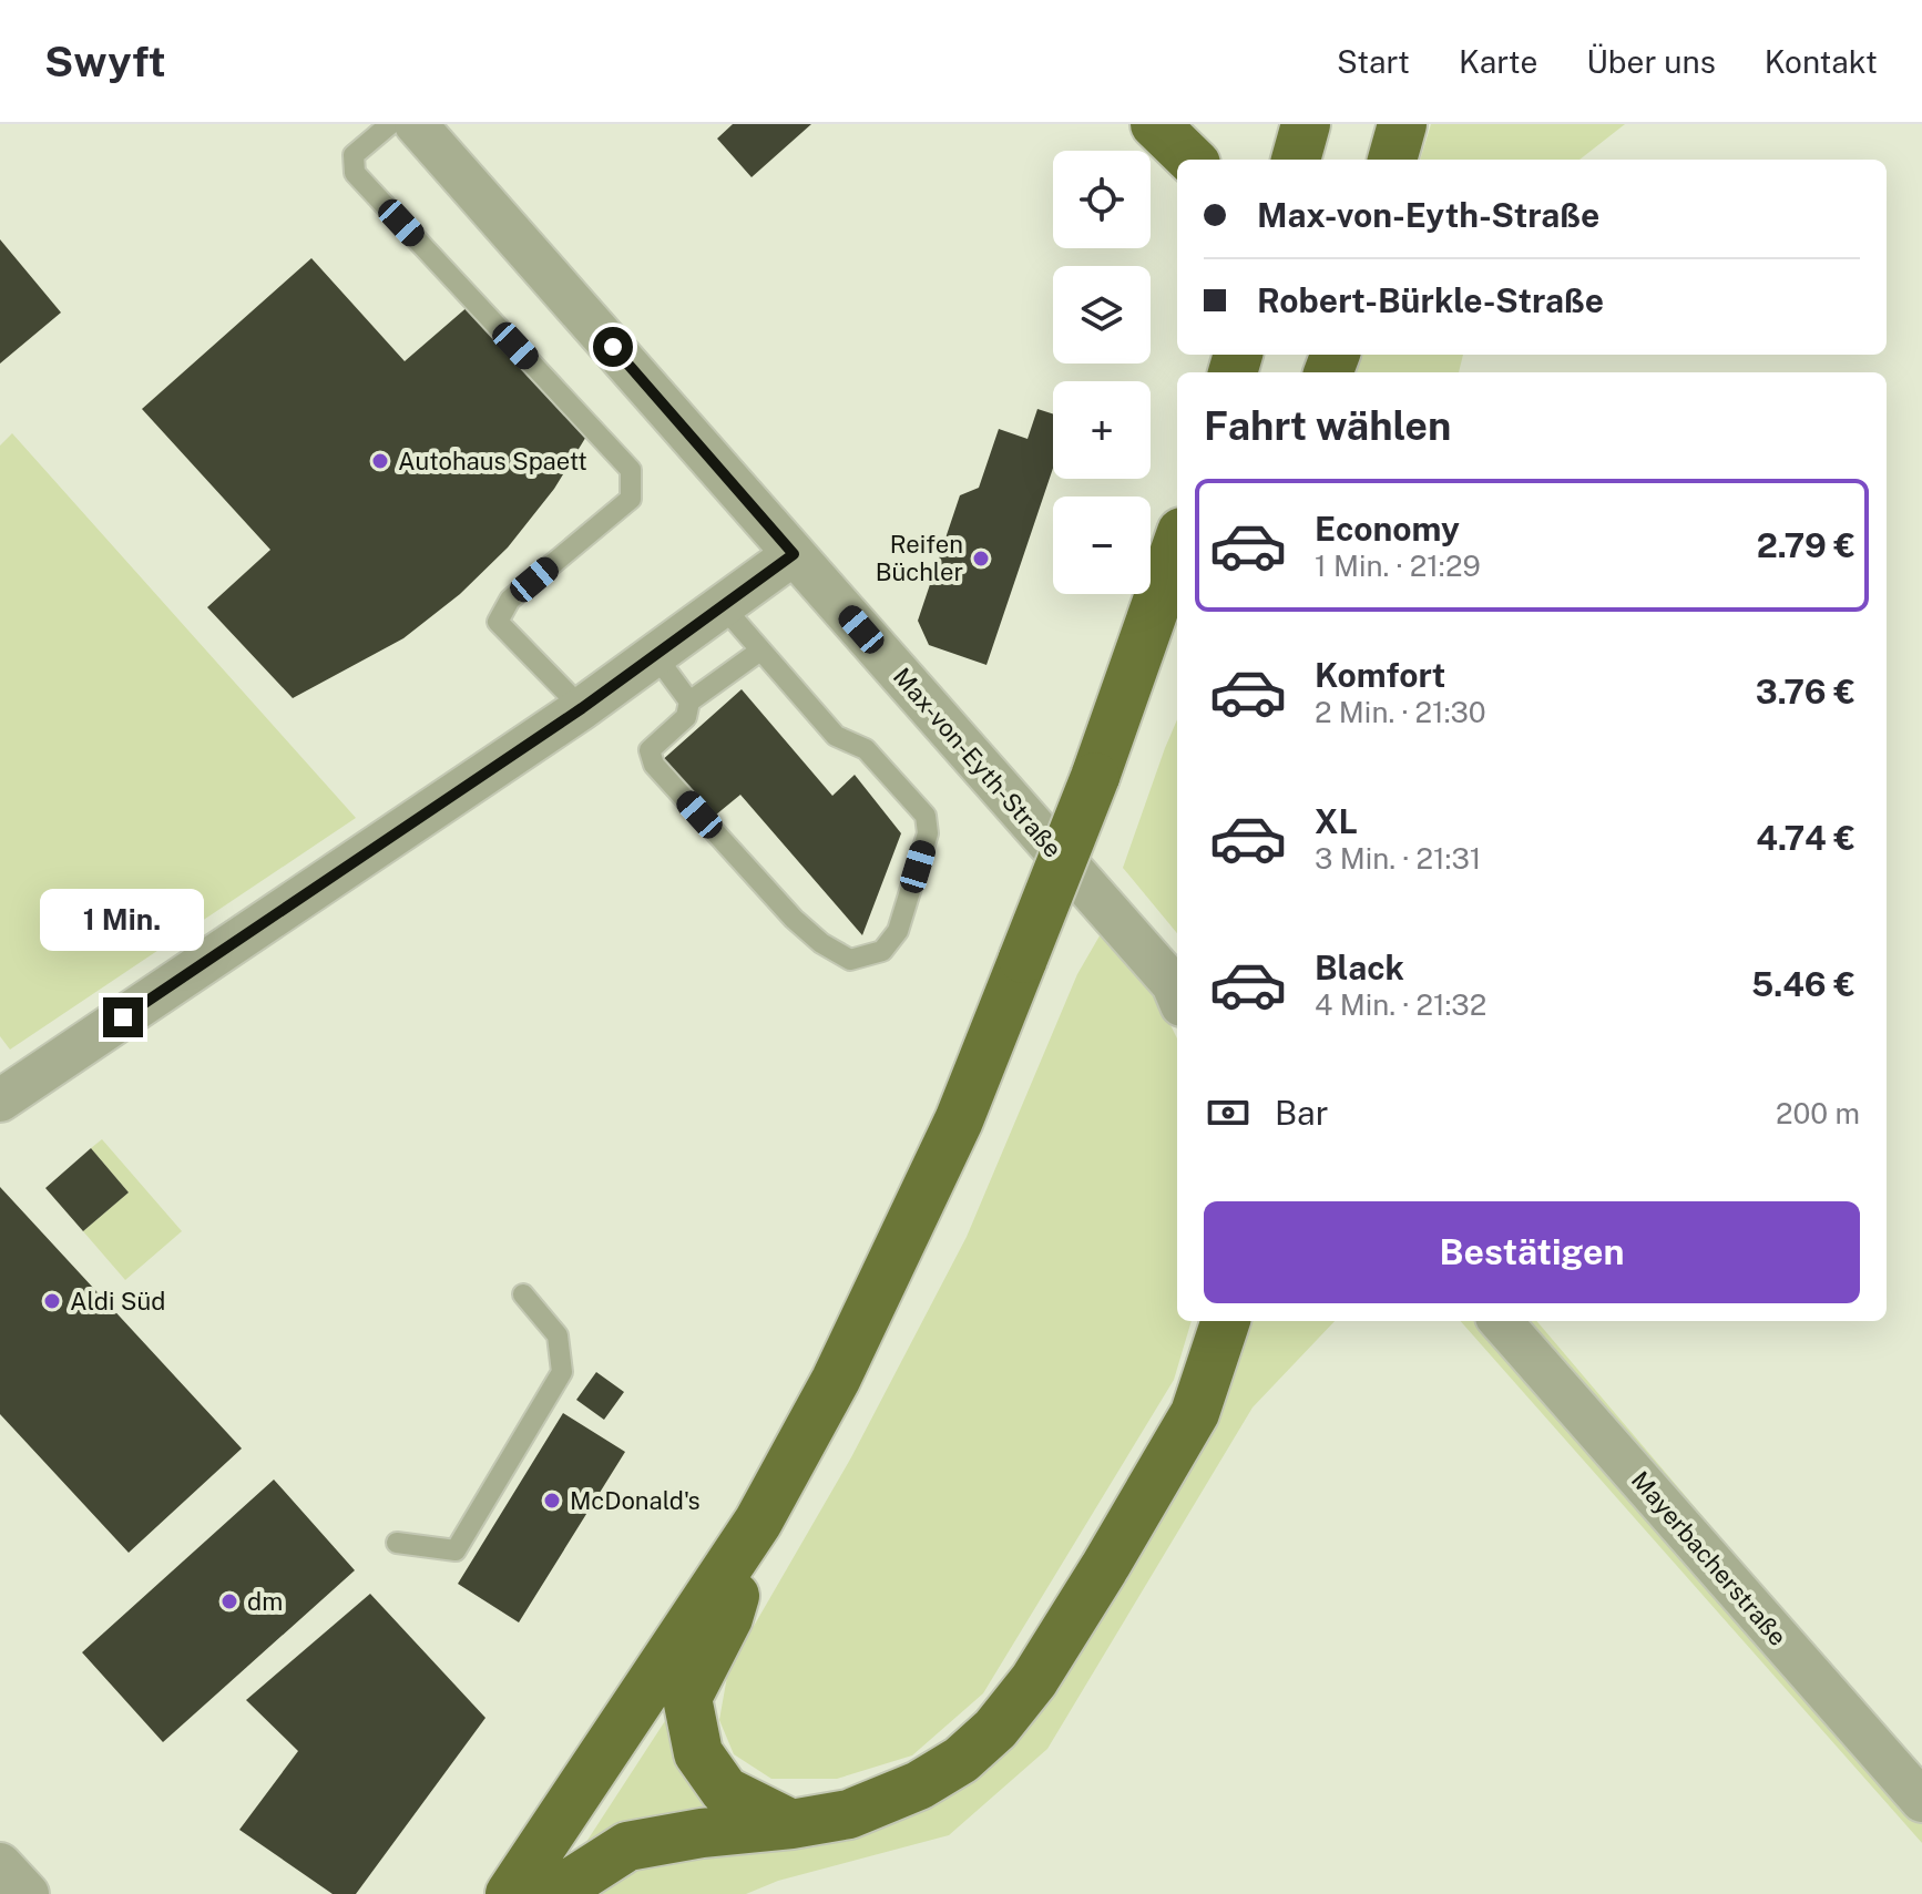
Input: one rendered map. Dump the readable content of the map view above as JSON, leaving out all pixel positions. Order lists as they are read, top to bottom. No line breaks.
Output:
{"streets":{"street":["Max-von-Eyth-Straße","Mayerbacherstraße"]},"places":["Autohaus Spaett","Reifen Büchler","Aldi Süd","McDonald's","dm"],"page":{"header":"Swyft","nav":["Start","Karte","Über uns","Kontakt"],"map_buttons":["+","−"],"banner":["Max-von-Eyth-Straße","Robert-Bürkle-Straße"],"heading":"Fahrt wählen","list":[{"name":"Economy","note":"1 Min. · 21:29","value":"2.79 €"},{"name":"Komfort","note":"2 Min. · 21:30","value":"3.76 €"},{"name":"XL","note":"3 Min. · 21:31","value":"4.74 €"},{"name":"Black","note":"4 Min. · 21:32","value":"5.46 €"}],"bubble":"1 Min.","pay":["Bar","200 m"],"buttons":"Bestätigen"}}
